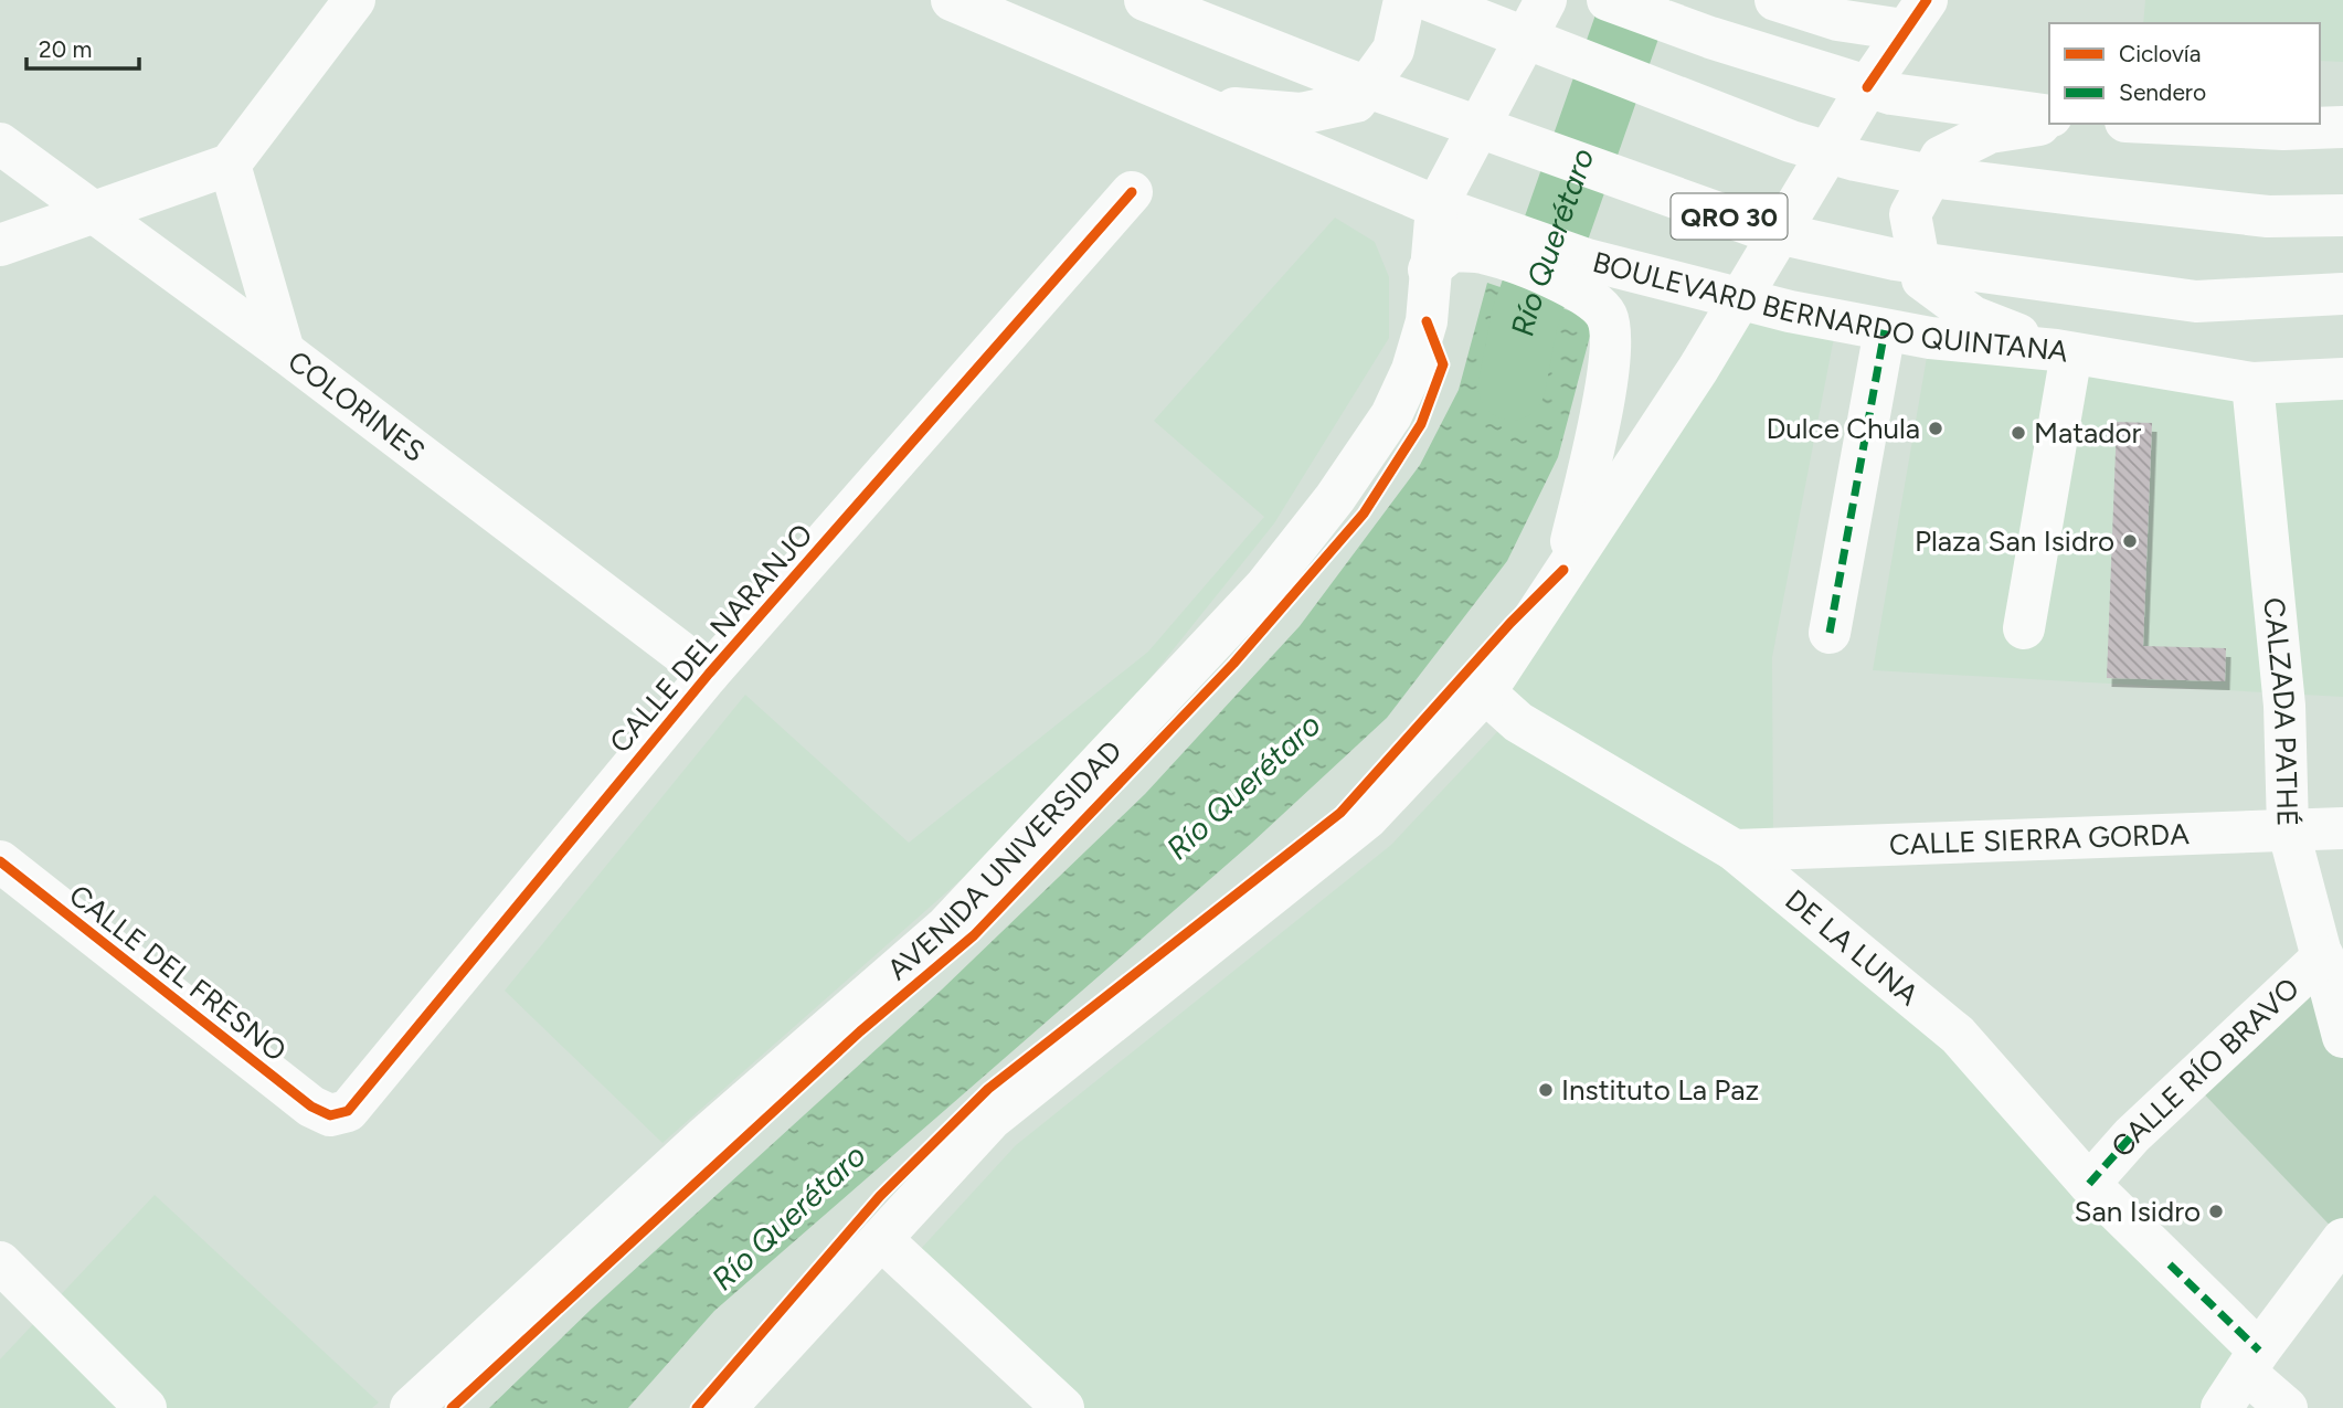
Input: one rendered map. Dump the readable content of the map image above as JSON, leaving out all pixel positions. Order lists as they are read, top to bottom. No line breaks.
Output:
{"streets":{"main road":["QRO 30","BOULEVARD BERNARDO QUINTANA","COLORINES","CALLE DEL NARANJO","CALZADA PATHÉ","CALLE SIERRA GORDA","AVENIDA UNIVERSIDAD","DE LA LUNA","CALLE DEL FRESNO","CALLE RÍO BRAVO"]},"crossings":[["BOULEVARD BERNARDO QUINTANA","CALZADA PATHÉ"],["BOULEVARD BERNARDO QUINTANA","AVENIDA UNIVERSIDAD"],["COLORINES","CALLE DEL NARANJO"],["CALLE DEL NARANJO","CALLE DEL FRESNO"],["CALZADA PATHÉ","CALLE SIERRA GORDA"],["CALZADA PATHÉ","CALLE RÍO BRAVO"],["CALLE SIERRA GORDA","DE LA LUNA"],["DE LA LUNA","CALLE RÍO BRAVO"]],"water":["Río Querétaro"],"places":["Dulce Chula","Matador","Plaza San Isidro","Instituto La Paz","San Isidro"],"legend":["Ciclovía","Sendero"],"scale_bar":"20 m"}
